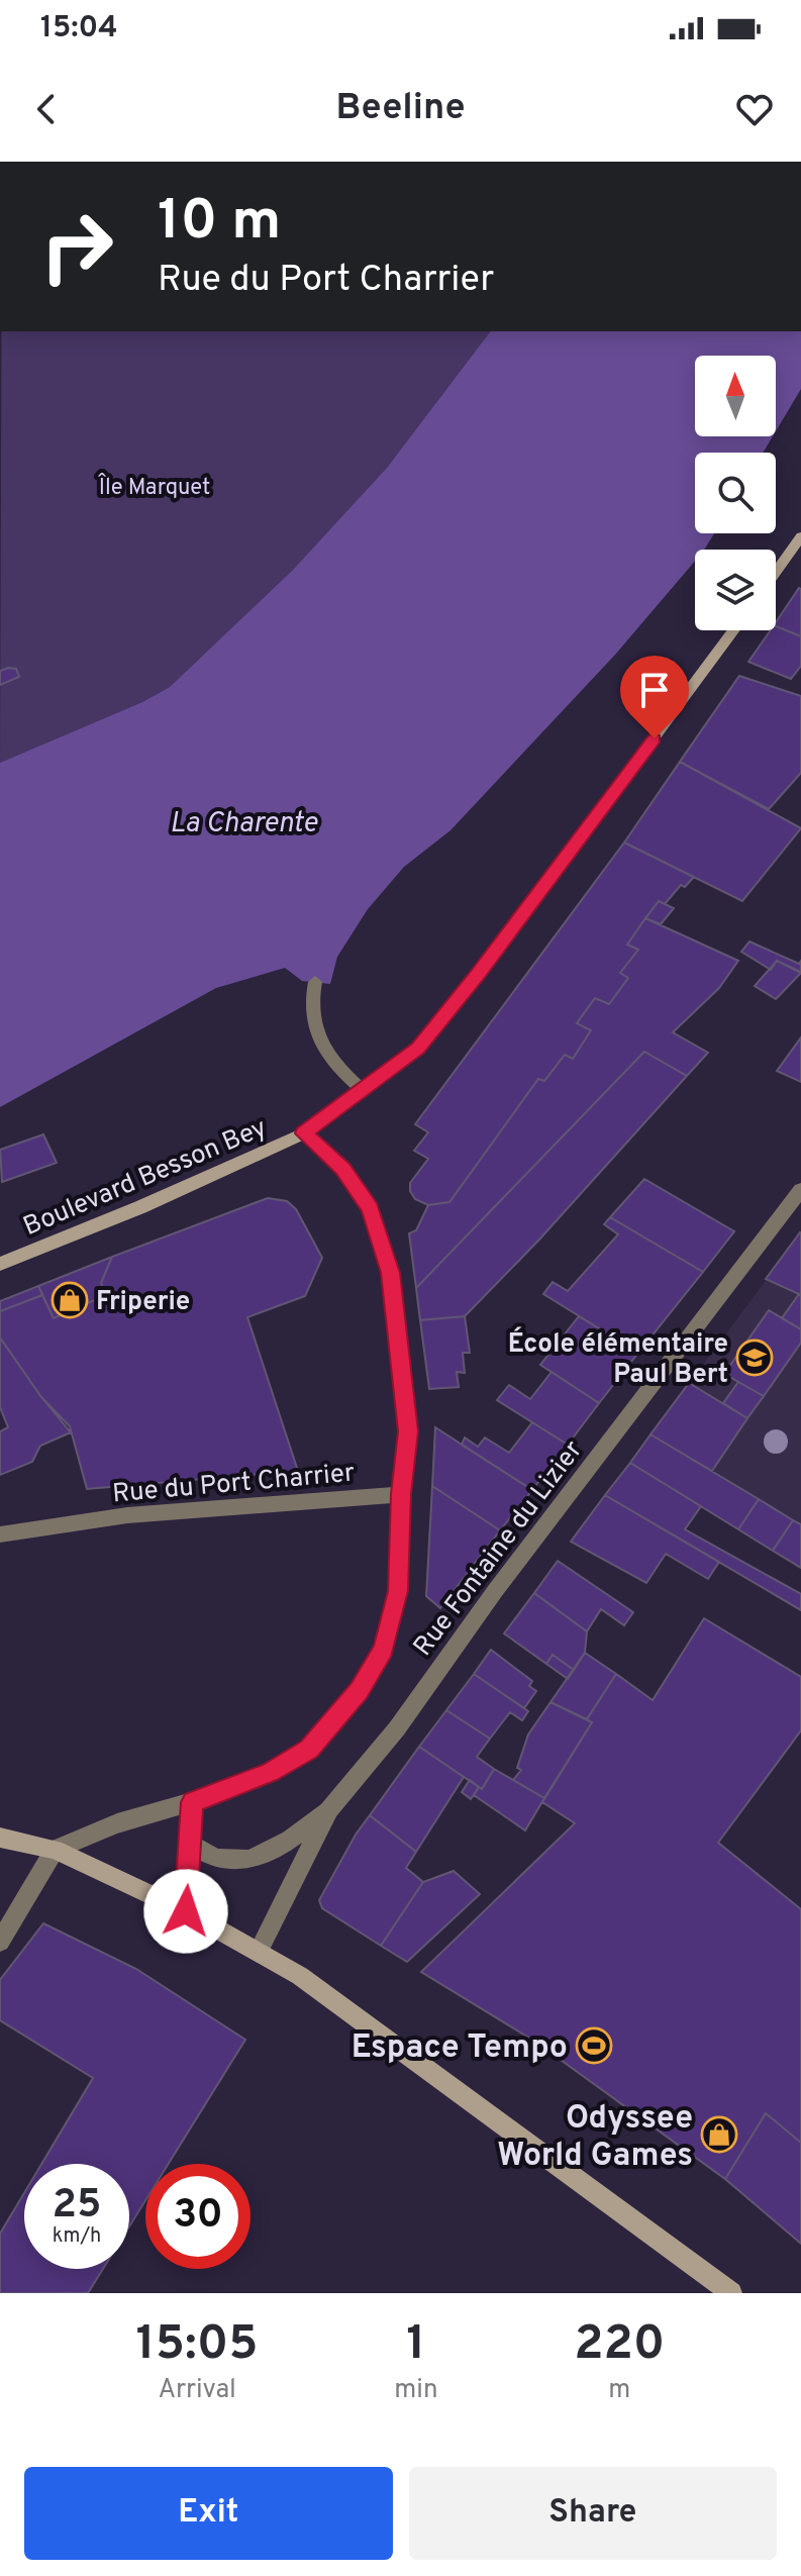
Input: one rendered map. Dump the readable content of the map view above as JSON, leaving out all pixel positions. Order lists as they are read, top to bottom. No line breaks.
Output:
{"streets":{"main road":["Boulevard Besson Bey"],"street":["Rue du Port Charrier","Rue Fontaine du Lizier"]},"water":["La Charente"],"parks":["Île Marquet"],"places":{"shop":["Friperie","Odyssee World Games"],"school or university":["École élémentaire Paul Bert"],"sports":["Espace Tempo"]},"north":"top","page":{"status":"15:04","header":"Beeline","turn":["10 m","Rue du Port Charrier"],"speed":"25 km/h","limit":"30","eta":["15:05","Arrival","1","min","220","m"],"buttons":["Exit","Share"]}}
